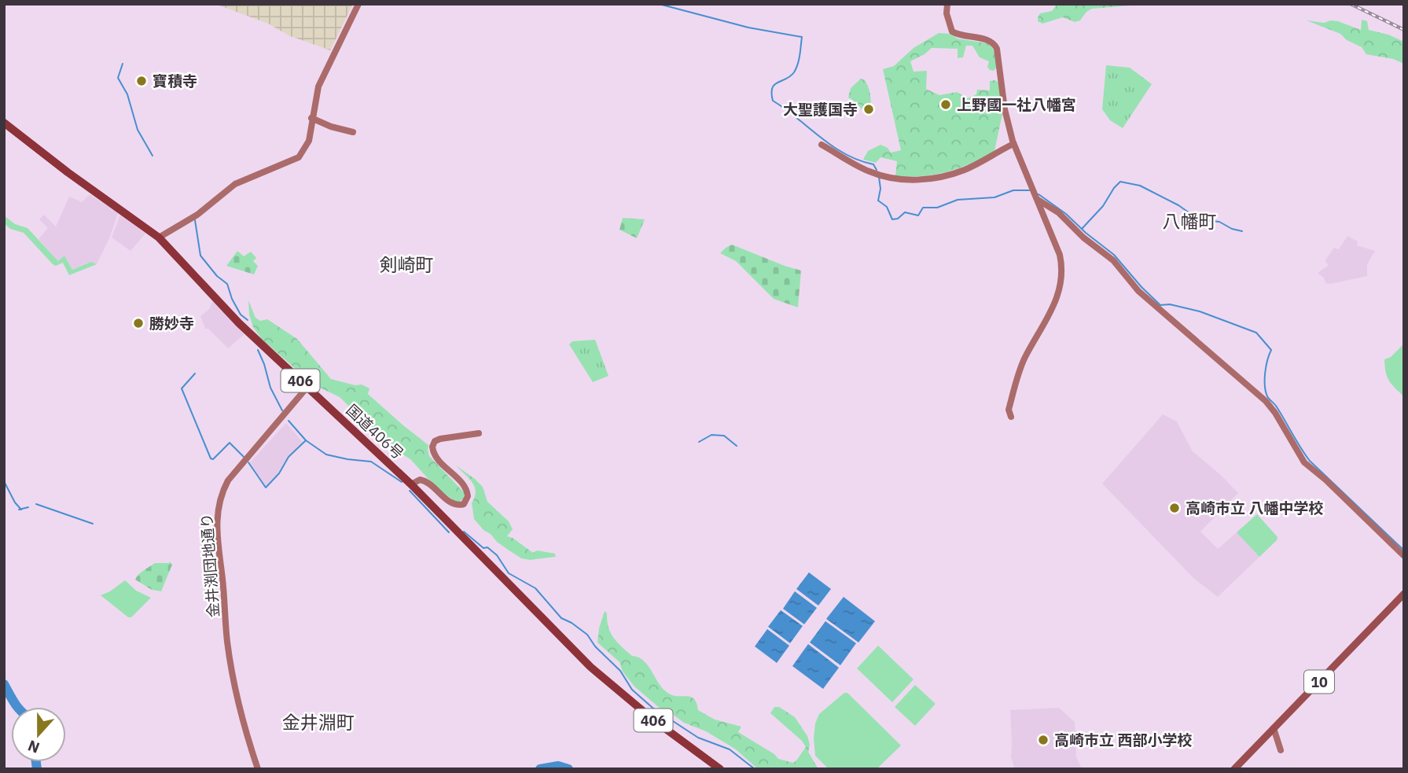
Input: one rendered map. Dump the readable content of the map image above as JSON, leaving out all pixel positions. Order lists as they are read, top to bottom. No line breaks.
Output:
{"streets":{"highway":["406","国道406号"],"main road":["10"],"street":["金井渕団地通り"]},"crossings":[["国道406号","金井渕団地通り"]],"districts":["八幡町","剣崎町","金井淵町"],"places":["寶積寺","上野國一社八幡宮","大聖護国寺","勝妙寺","高崎市立 八幡中学校","高崎市立 西部小学校"],"north":"bottom"}
